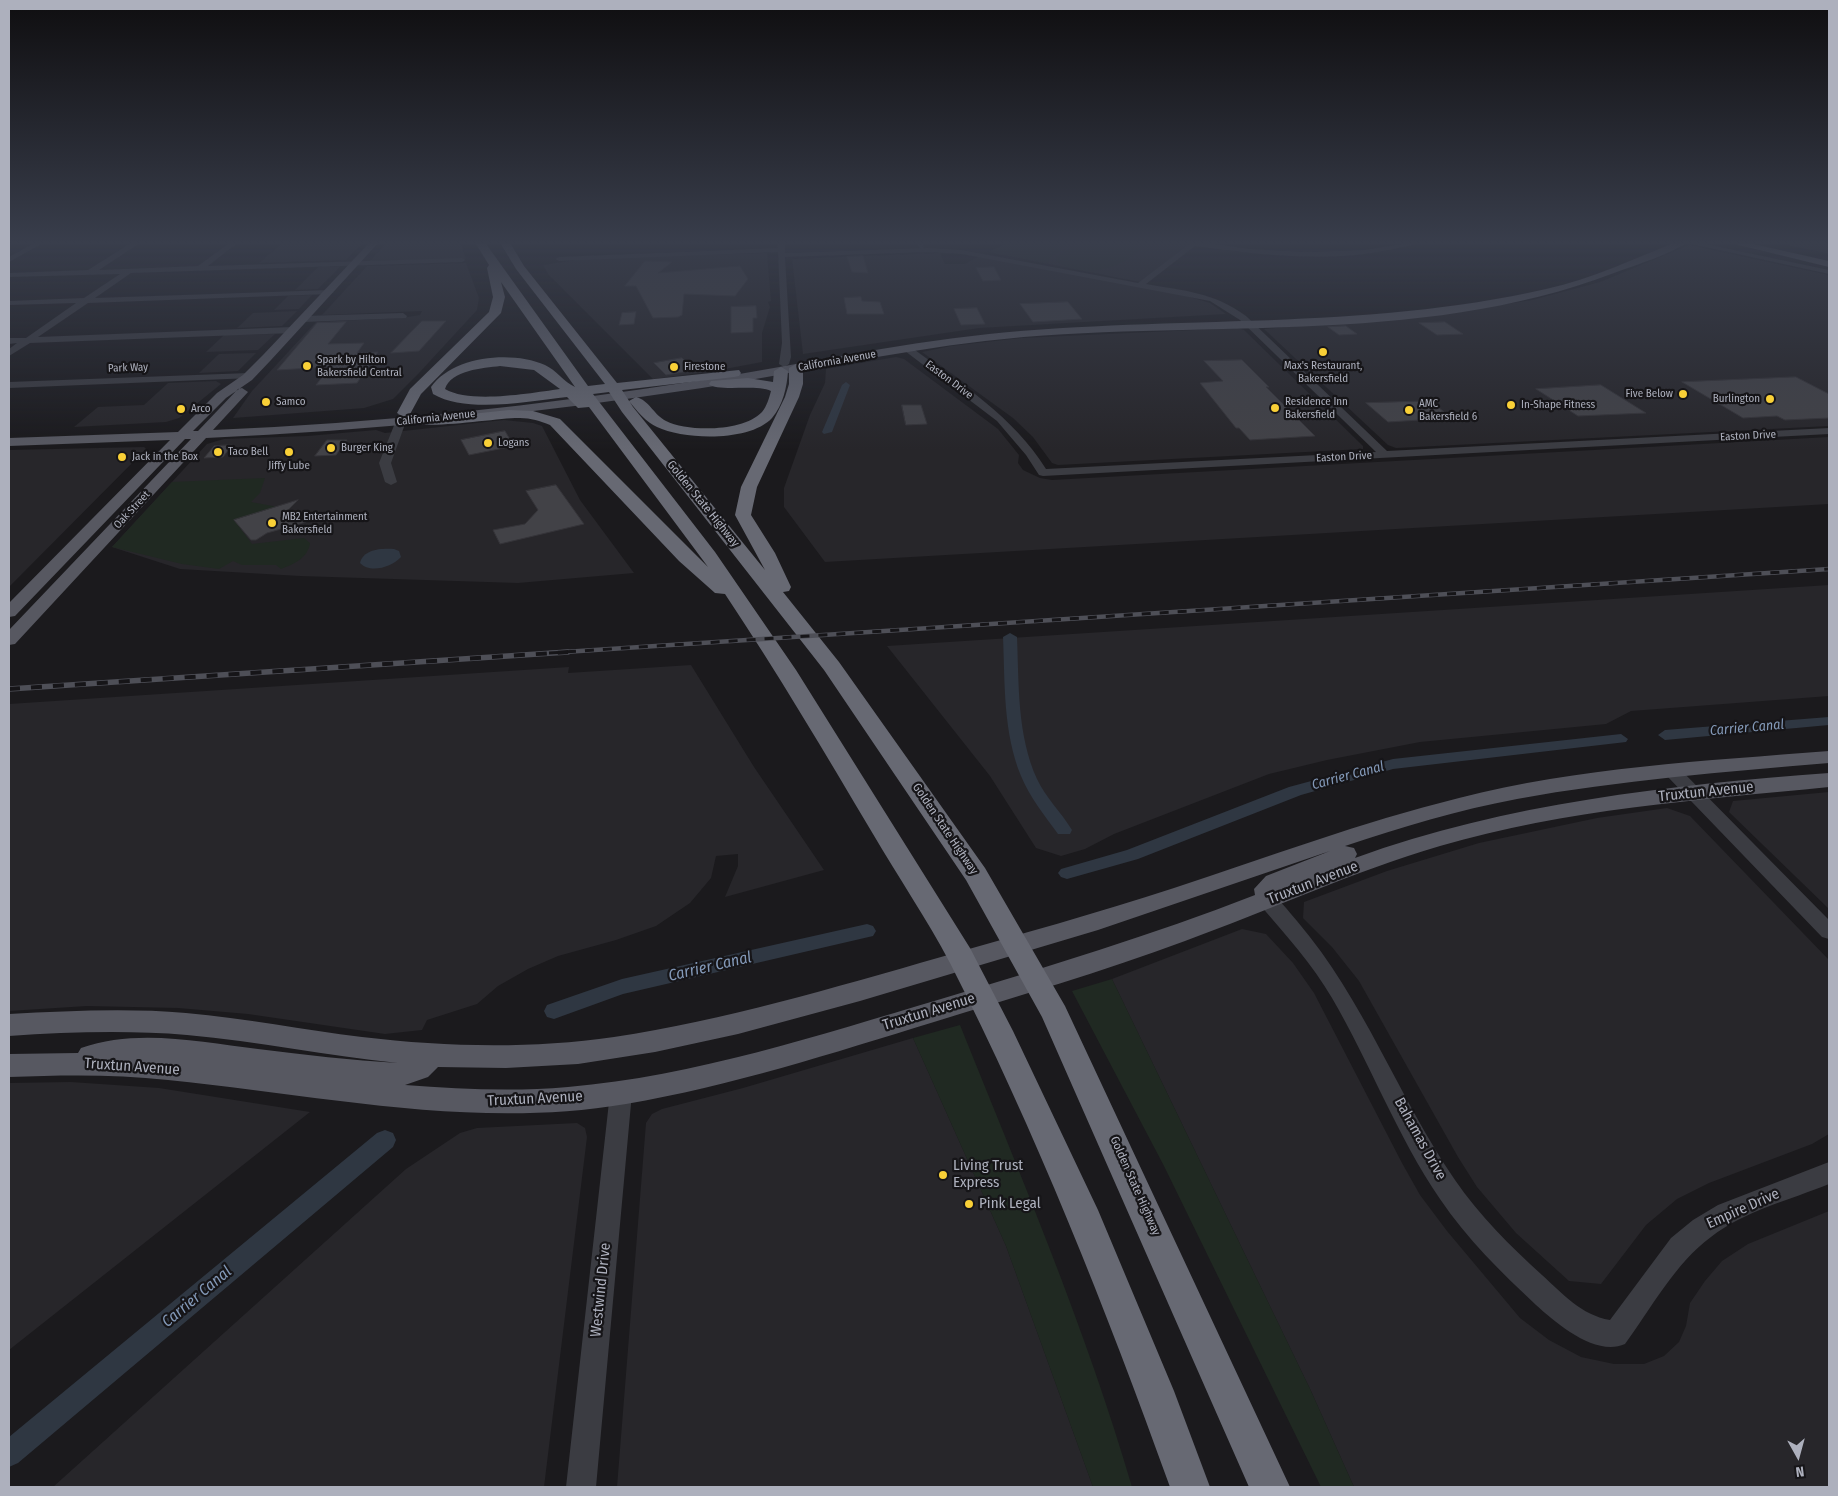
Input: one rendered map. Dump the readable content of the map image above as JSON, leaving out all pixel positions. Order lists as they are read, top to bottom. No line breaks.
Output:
{"streets":{"highway":["Golden State Highway"],"main road":["California Avenue","Oak Street","Truxtun Avenue"],"street":["Park Way","Easton Drive","Bahamas Drive","Empire Drive","Westwind Drive"]},"crossings":[["California Avenue","Easton Drive"],["California Avenue","Oak Street"],["Park Way","Oak Street"],["Truxtun Avenue","Bahamas Drive"],["Truxtun Avenue","Westwind Drive"],["Bahamas Drive","Empire Drive"]],"water":["Carrier Canal"],"places":["Max's Restaurant, Bakersfield","Spark by Hilton Bakersfield Central","Firestone","Five Below","Burlington","Samco","In-Shape Fitness","Residence Inn Bakersfield","Arco","AMC Bakersfield 6","Logans","Burger King","Taco Bell","Jiffy Lube","Jack in the Box","MB2 Entertainment Bakersfield","Living Trust Express","Pink Legal"],"north":"bottom"}
